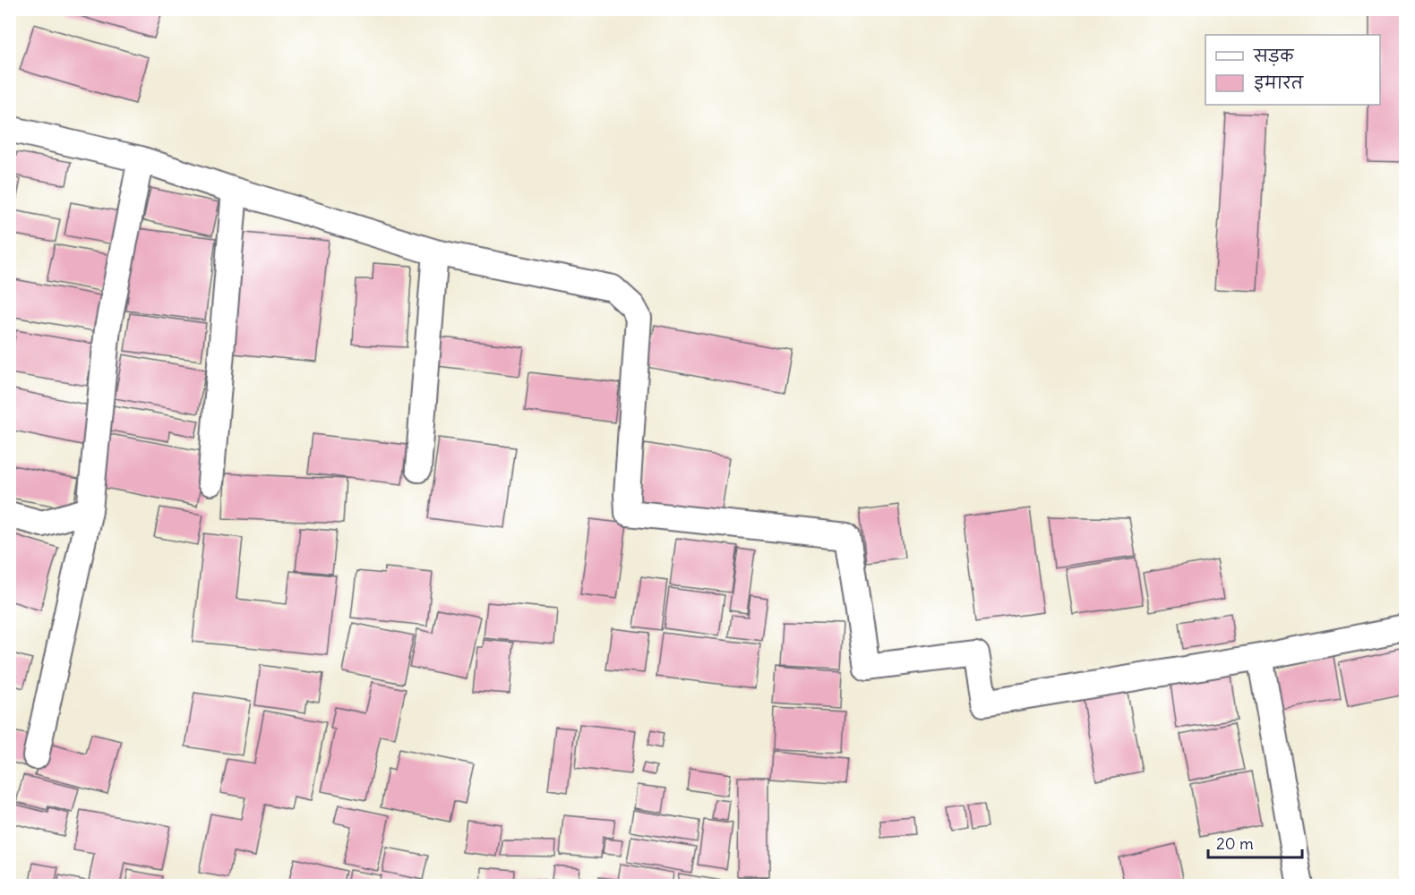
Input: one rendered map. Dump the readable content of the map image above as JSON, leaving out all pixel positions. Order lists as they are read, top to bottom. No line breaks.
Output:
{"legend":["सड़क","इमारत"],"scale_bar":"20 m"}
